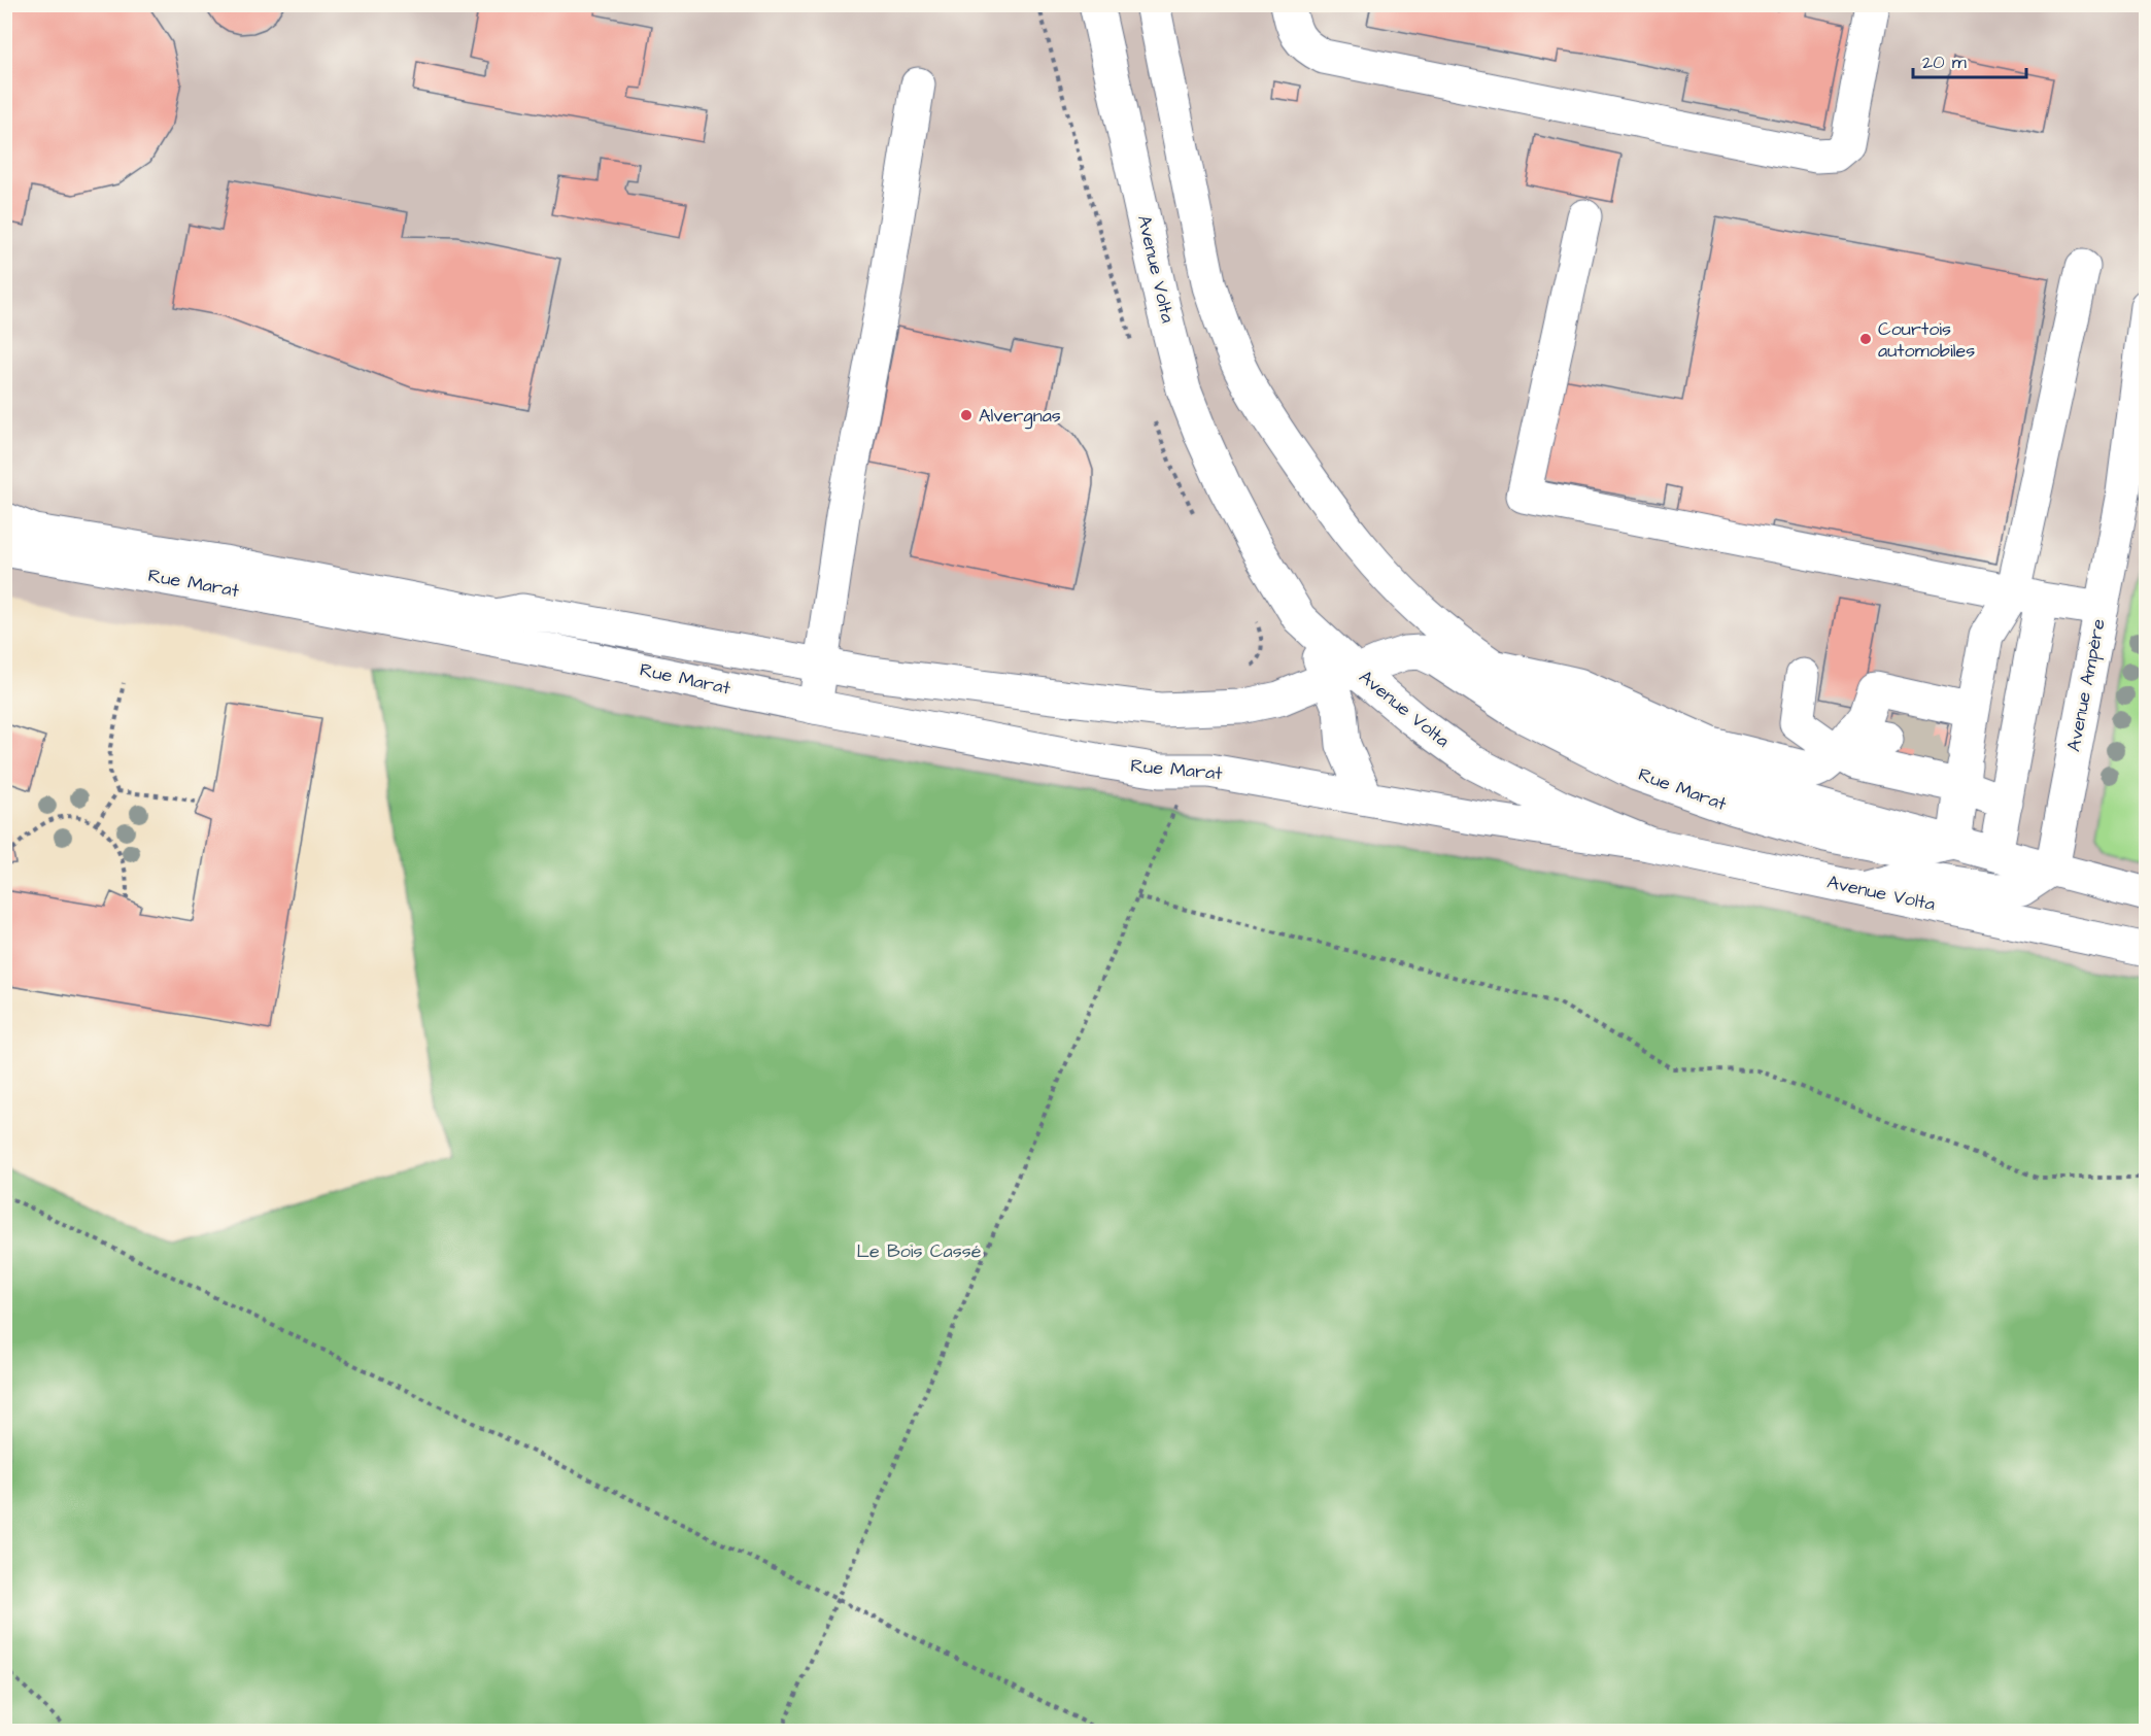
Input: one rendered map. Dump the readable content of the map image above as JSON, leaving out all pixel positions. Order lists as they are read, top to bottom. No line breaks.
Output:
{"streets":{"main road":["Avenue Volta","Rue Marat","Avenue Ampère"]},"crossings":[["Avenue Volta","Rue Marat"]],"parks":["Le Bois Cassé"],"places":["Courtois automobiles","Alvergnas"],"scale_bar":"20 m"}
